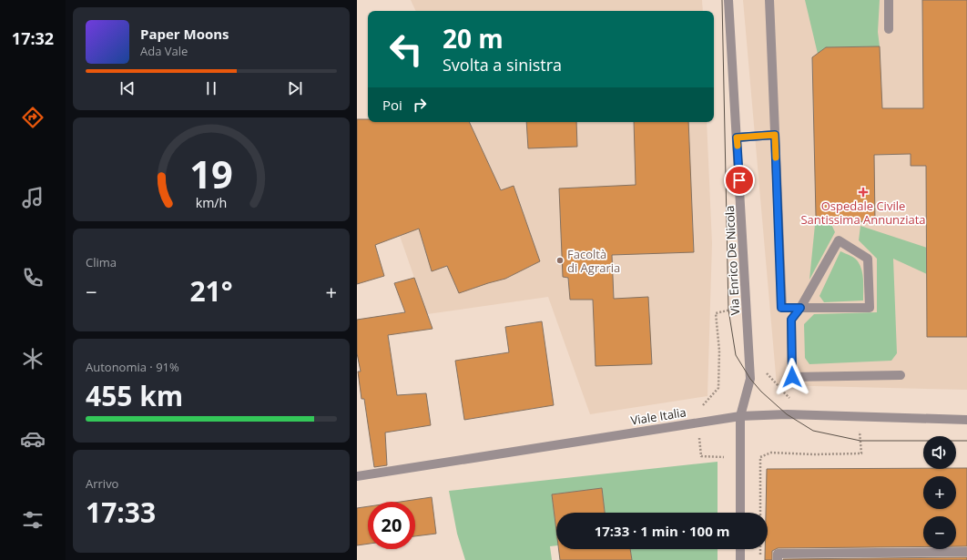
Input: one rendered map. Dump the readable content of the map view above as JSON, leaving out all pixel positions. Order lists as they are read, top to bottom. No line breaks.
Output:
{"streets":{"street":["Via Enrico De Nicola","Viale Italia"]},"crossings":[["Via Enrico De Nicola","Viale Italia"]],"places":{"health":["Ospedale Civile Santissima Annunziata"],"other":["Facoltà di Agraria"]},"page":{"tabs":"17:32","turn":["20 m","Svolta a sinistra"],"song":["Paper Moons","Ada Vale"],"then":"Poi","tile":["Clima",["Autonomia · 91%","455 km"],["Arrivo","17:33"]],"heat":["−","21°","+"],"map_buttons":["+","−"],"limit":"20","trip":"17:33 · 1 min · 100 m","gauge":["19","km/h"]}}
